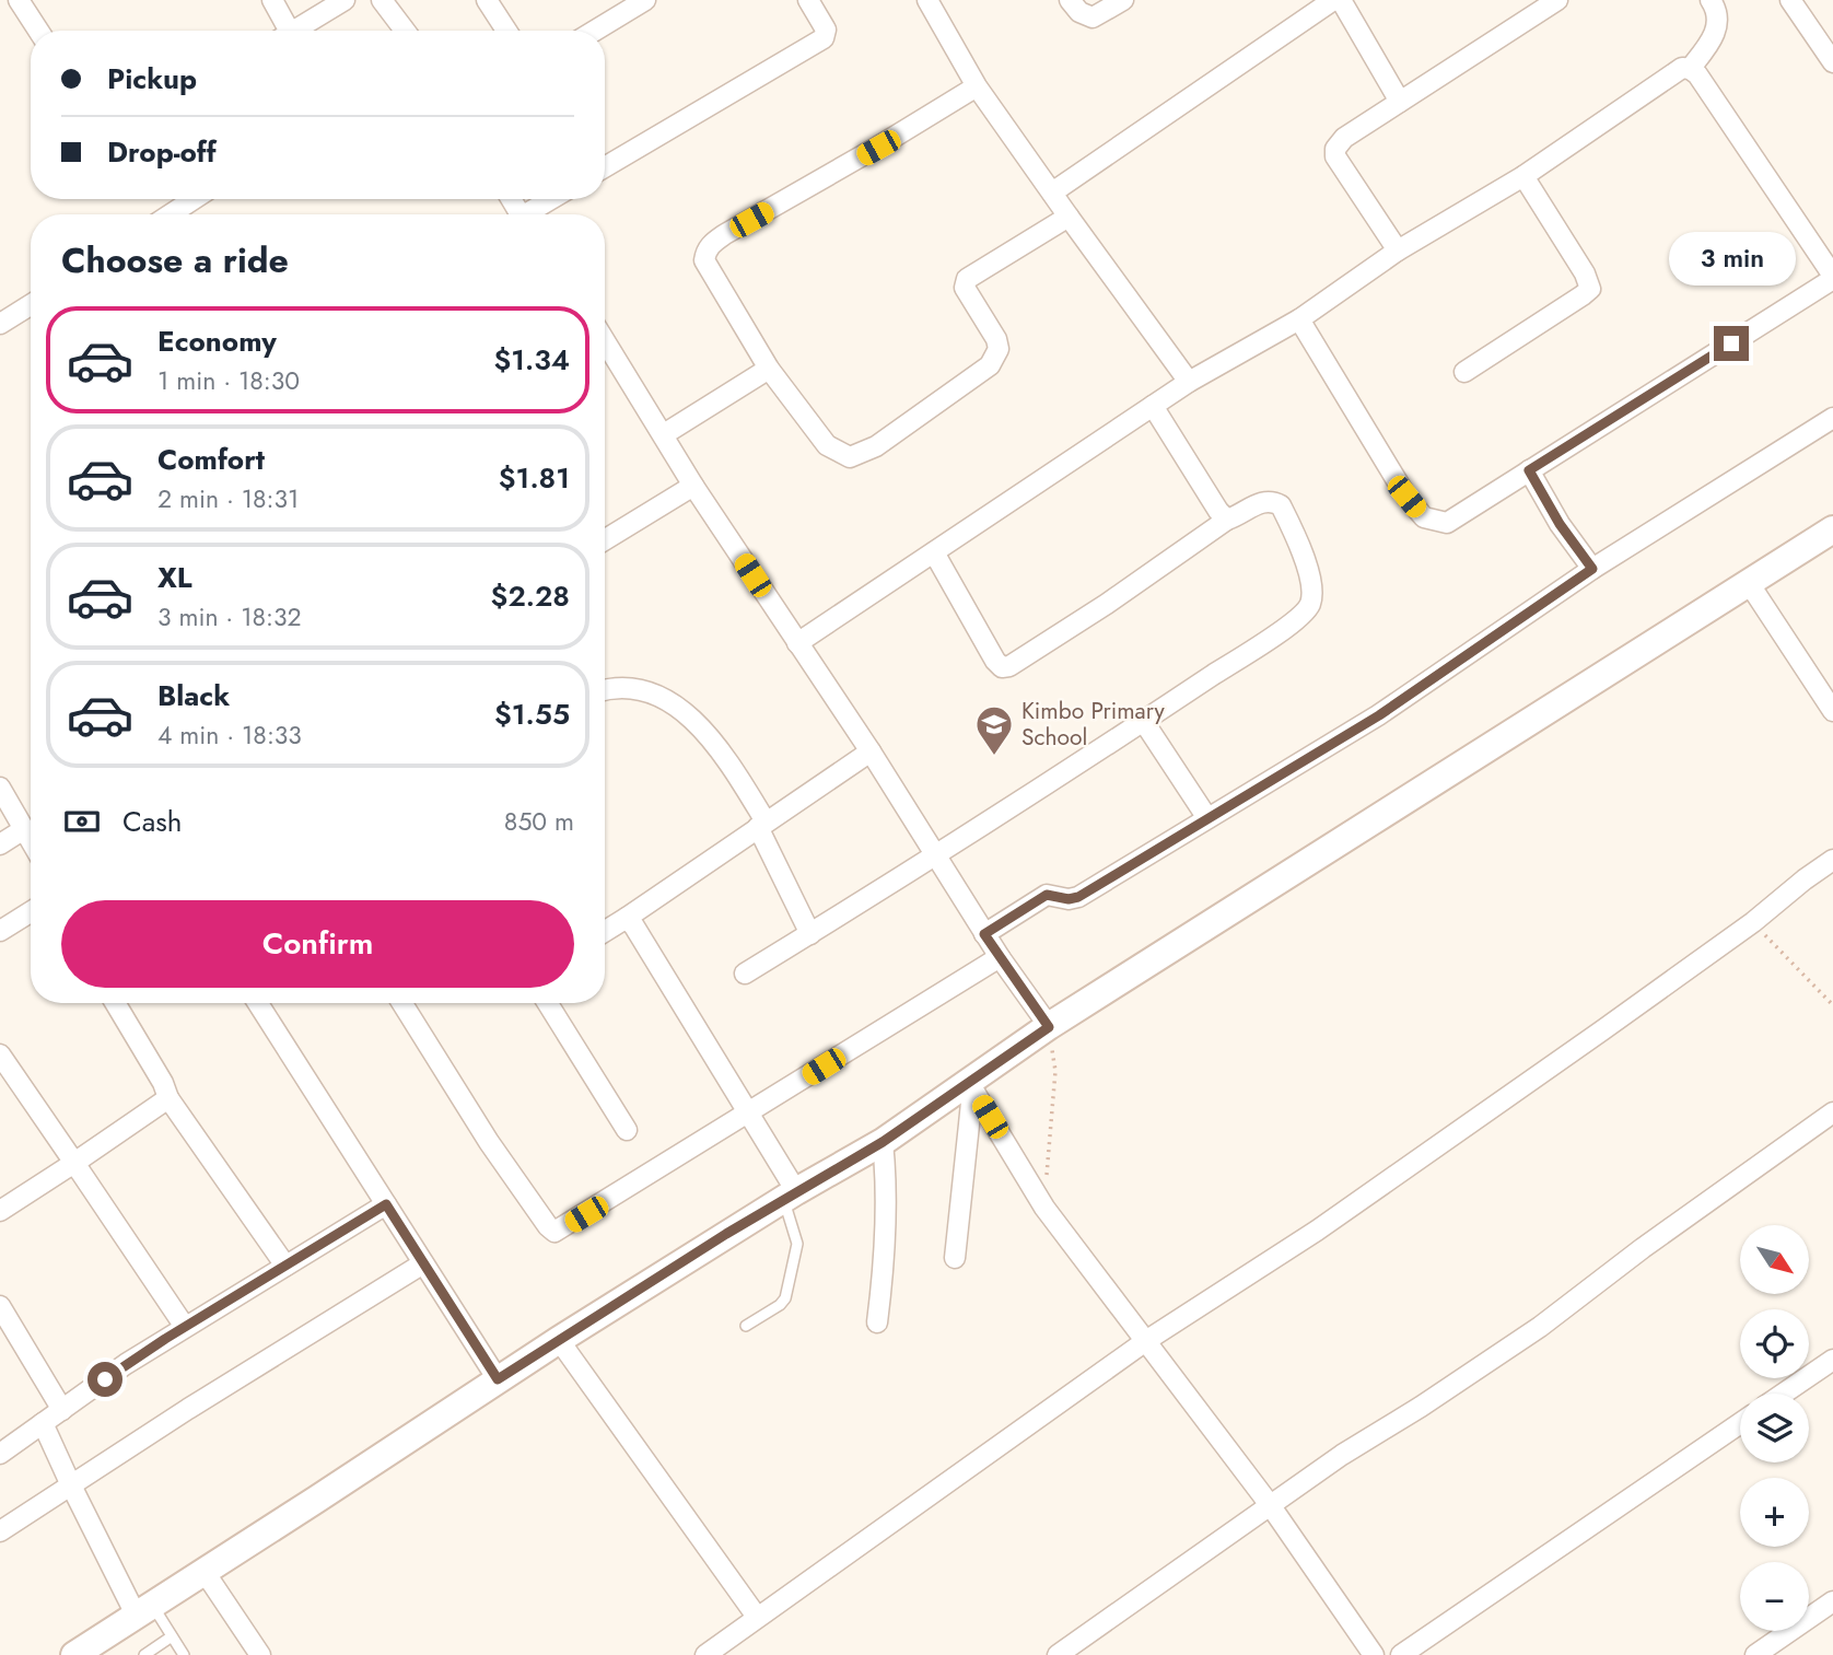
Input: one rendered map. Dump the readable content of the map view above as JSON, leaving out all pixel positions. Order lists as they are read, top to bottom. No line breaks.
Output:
{"places":{"school or university":["Kimbo Primary School"]},"north":"bottom right","page":{"banner":["Pickup","Drop-off"],"heading":"Choose a ride","bubble":"3 min","list":[{"name":"Economy","note":"1 min · 18:30","value":"$1.34"},{"name":"Comfort","note":"2 min · 18:31","value":"$1.81"},{"name":"XL","note":"3 min · 18:32","value":"$2.28"},{"name":"Black","note":"4 min · 18:33","value":"$1.55"}],"pay":["Cash","850 m"],"buttons":"Confirm","map_buttons":["+","−"]}}
